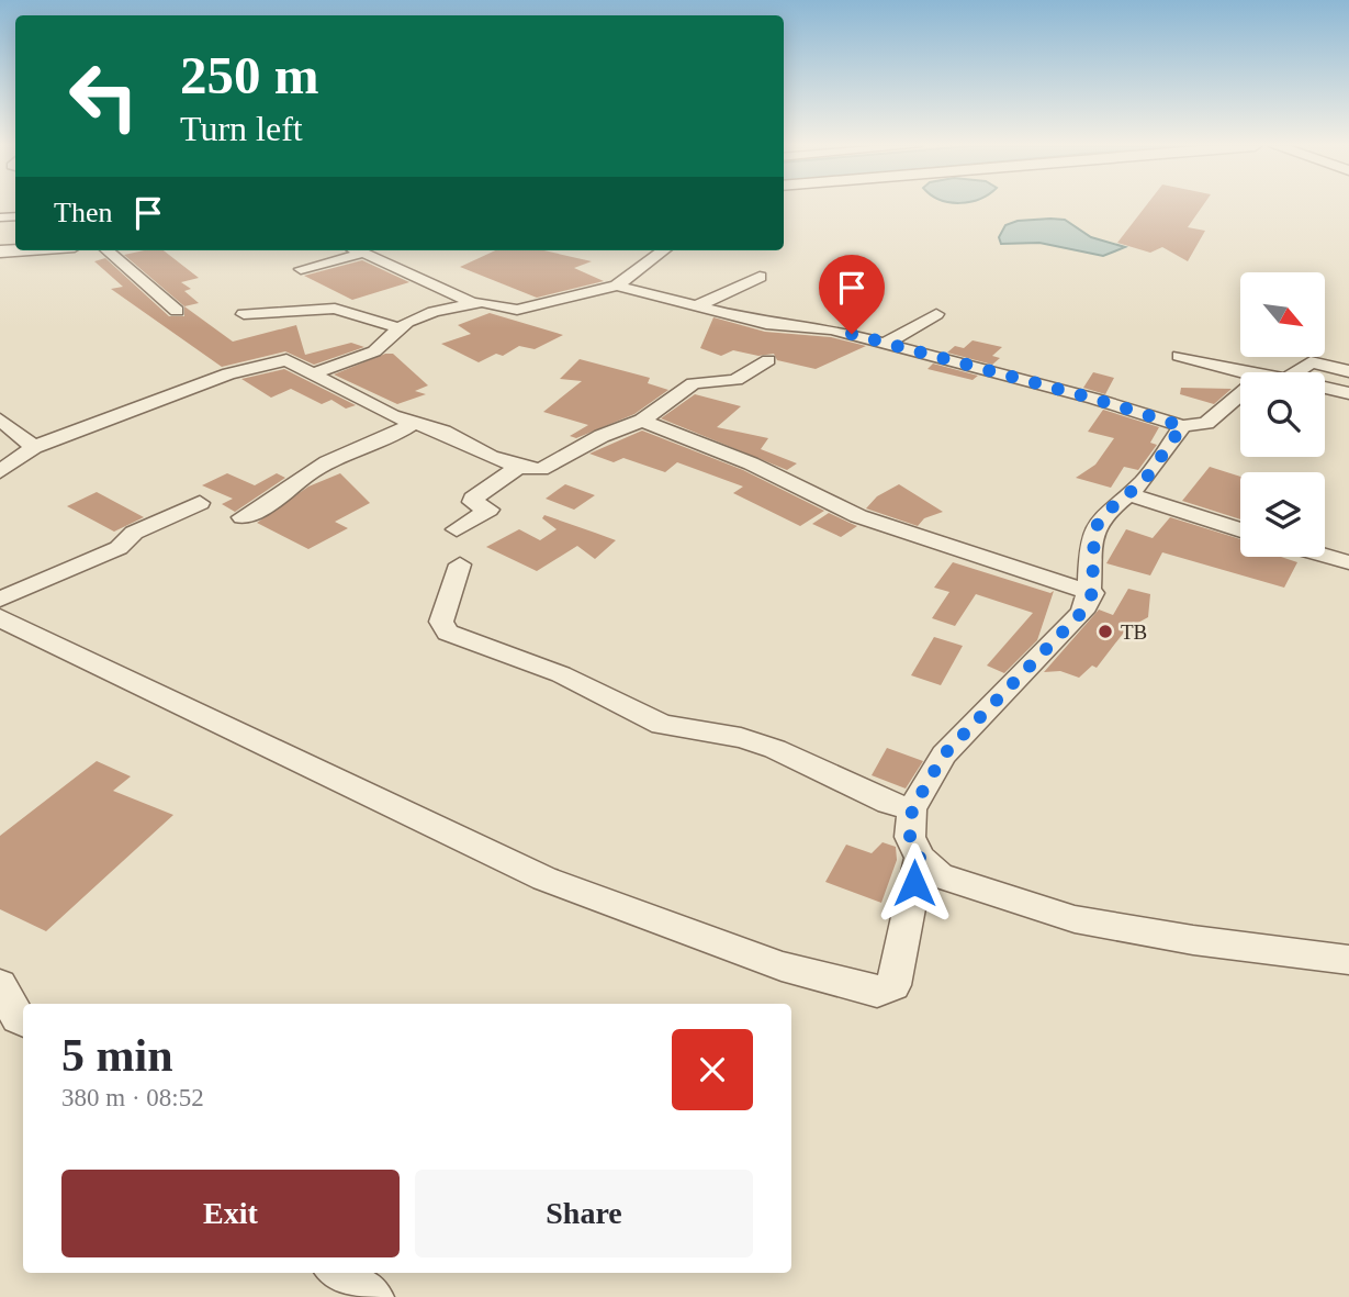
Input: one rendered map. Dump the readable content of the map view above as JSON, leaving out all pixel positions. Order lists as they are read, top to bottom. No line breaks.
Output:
{"places":["TB"],"north":"bottom right","page":{"turn":["250 m","Turn left"],"then":"Then","heading":["5 min","380 m · 08:52"],"buttons":["Exit","Share"]}}
